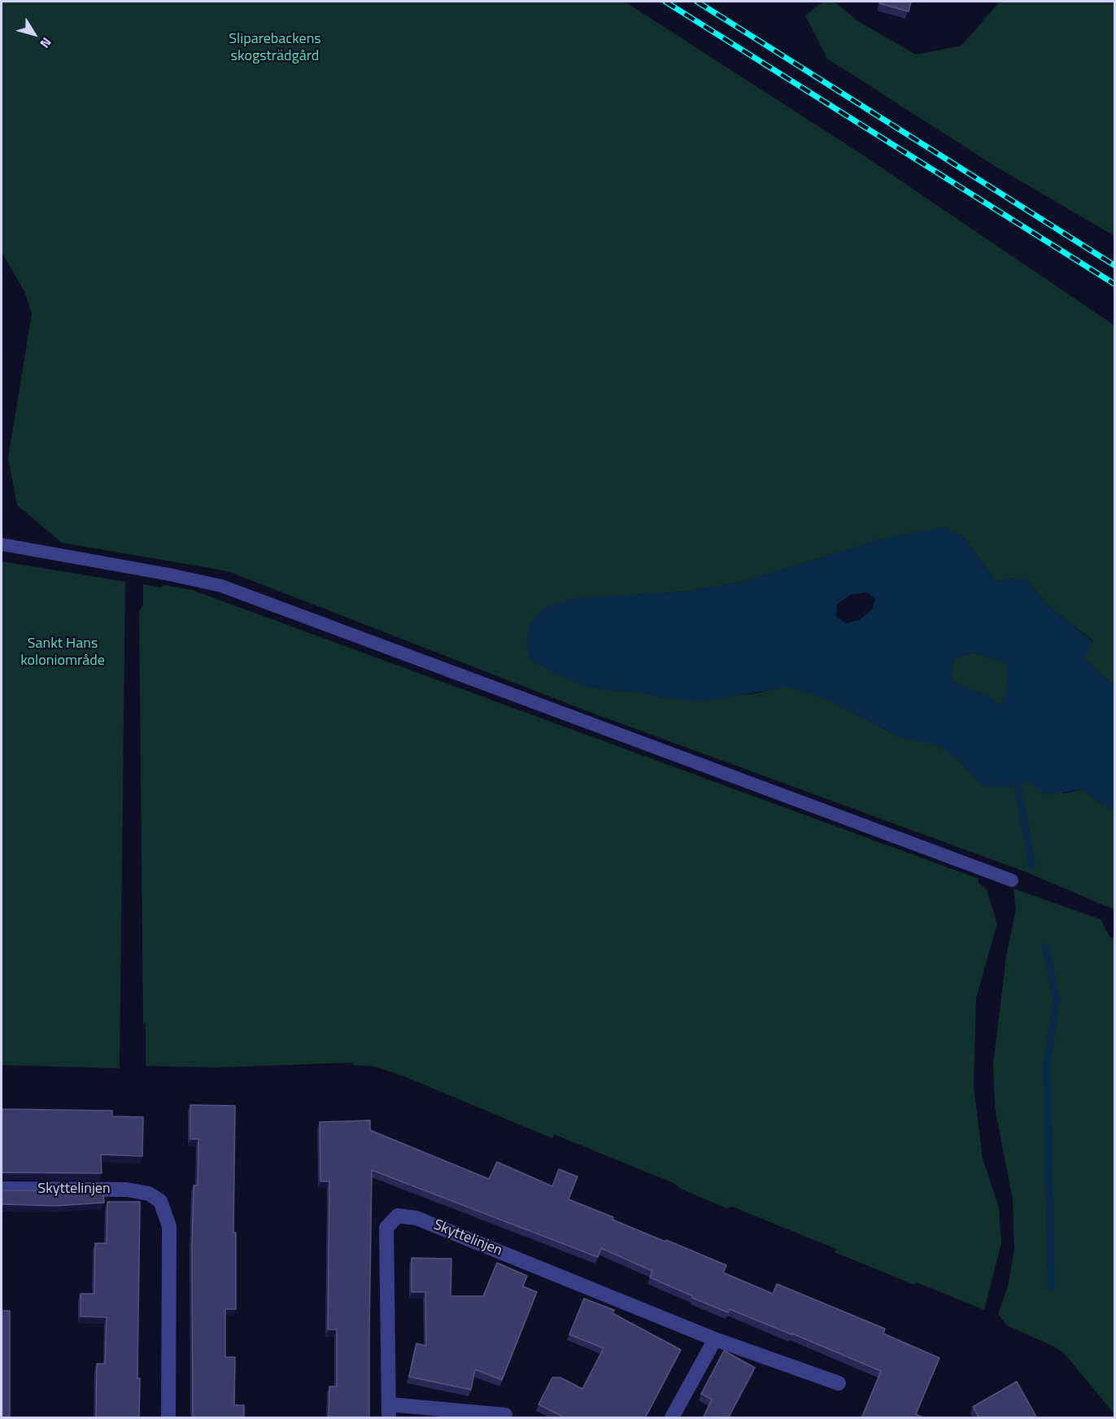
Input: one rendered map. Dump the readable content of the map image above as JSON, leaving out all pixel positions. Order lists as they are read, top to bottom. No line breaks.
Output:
{"streets":{"street":["Skyttelinjen"]},"parks":["Sliparebackens skogsträdgård","Sankt Hans koloniområde"],"north":"bottom right"}
